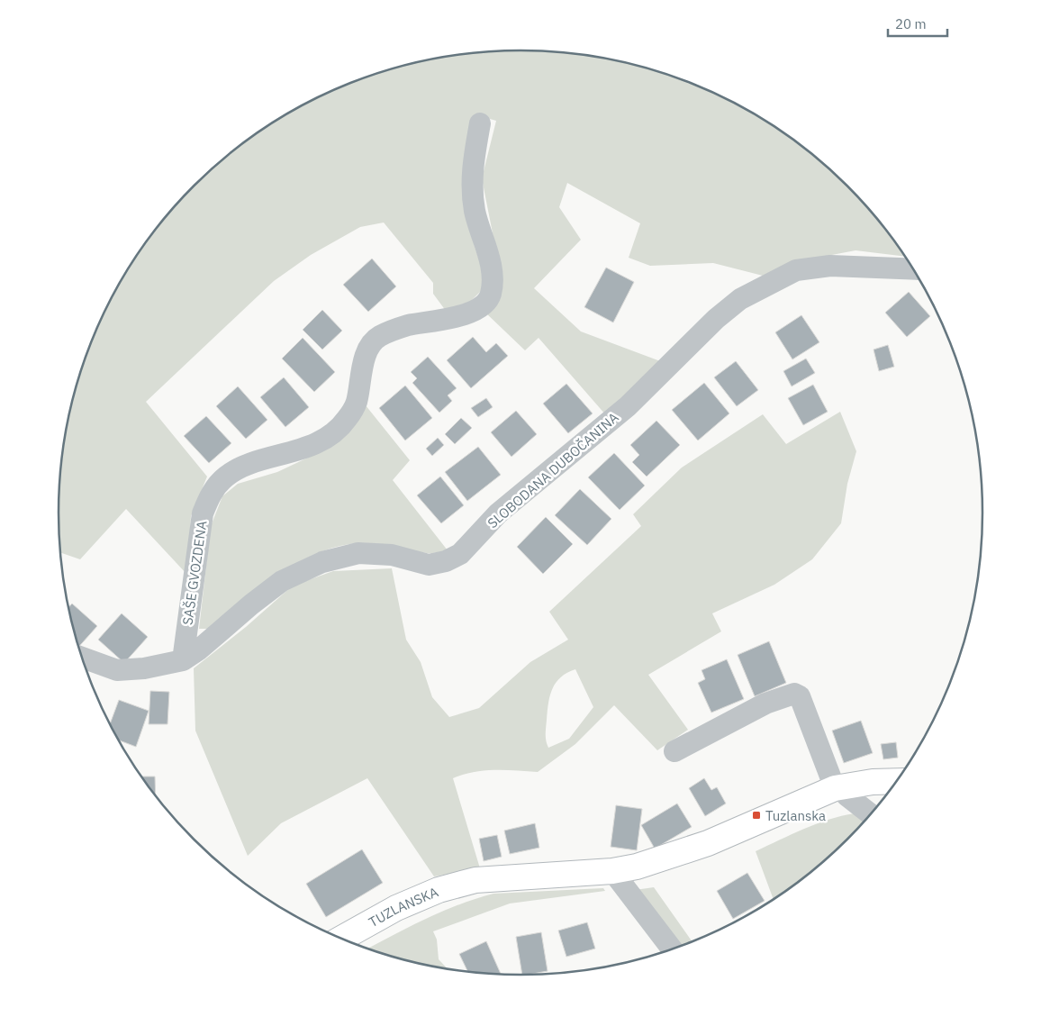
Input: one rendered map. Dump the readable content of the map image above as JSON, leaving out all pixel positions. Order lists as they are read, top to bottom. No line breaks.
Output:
{"streets":{"street":["SLOBODANA DUBOČANINA","SAŠE GVOZDENA","TUZLANSKA"]},"crossings":[["SLOBODANA DUBOČANINA","SAŠE GVOZDENA"]],"places":{"transit":["Tuzlanska"]},"scale_bar":"20 m"}
